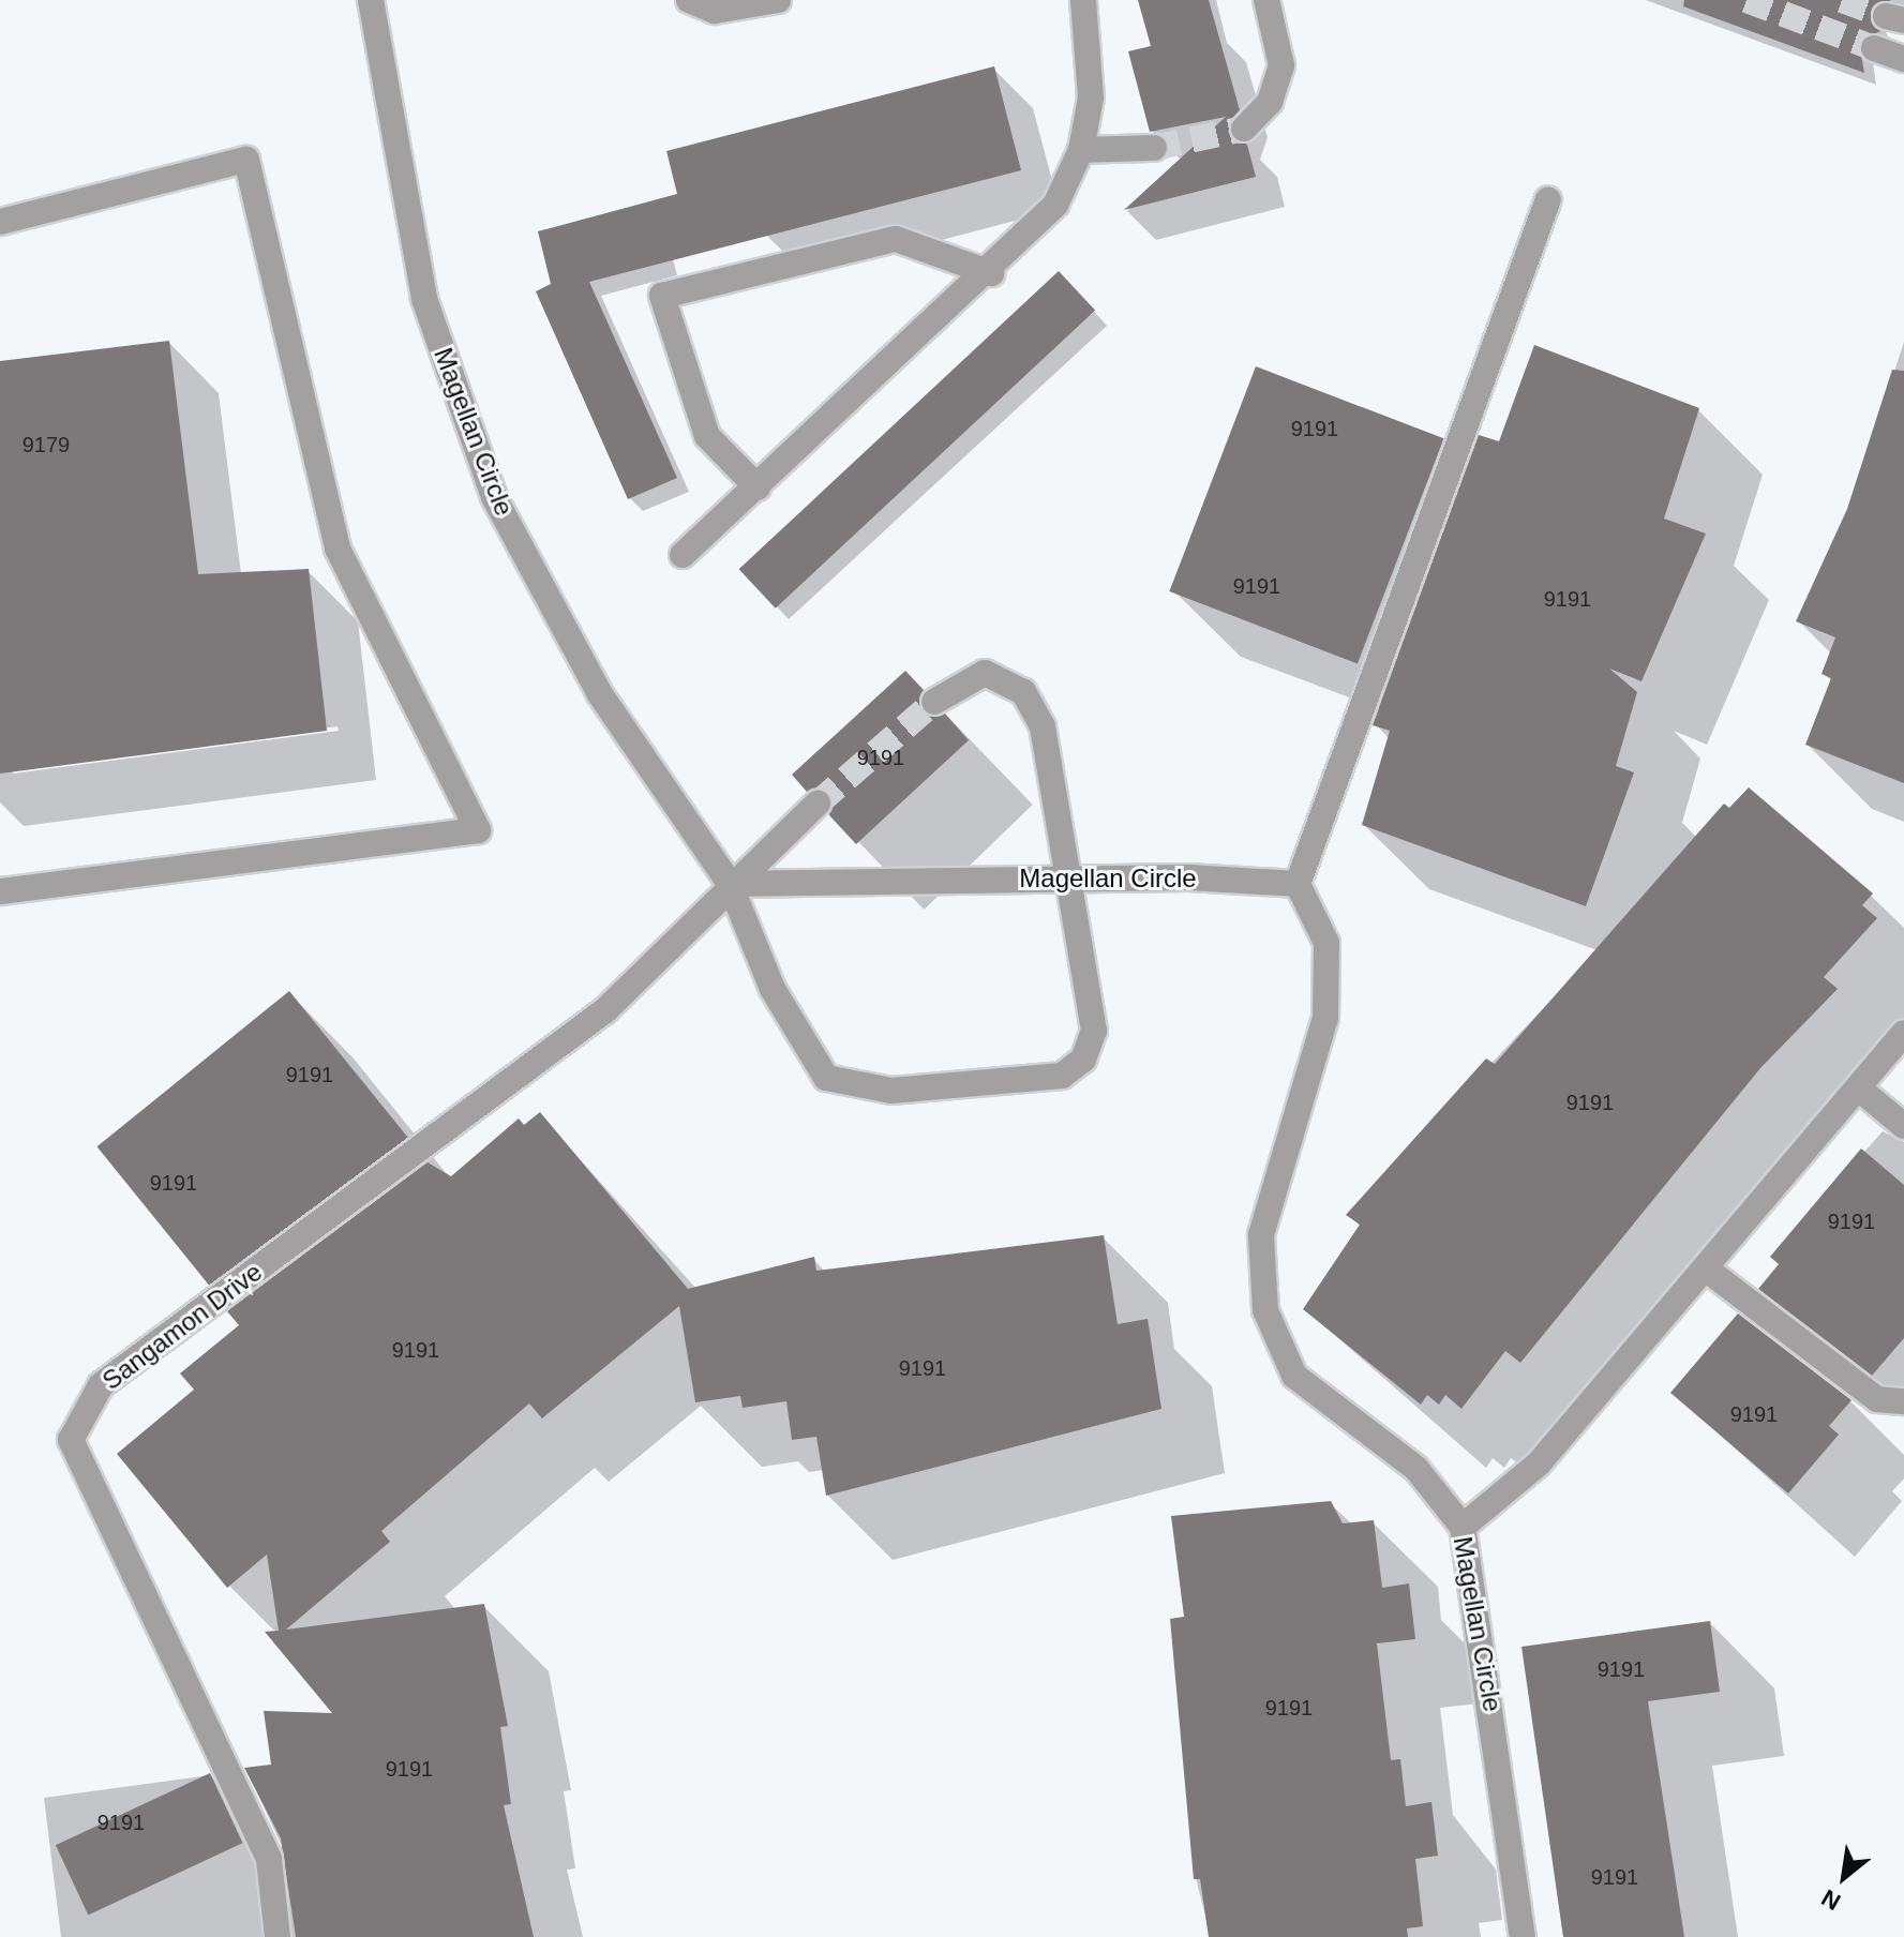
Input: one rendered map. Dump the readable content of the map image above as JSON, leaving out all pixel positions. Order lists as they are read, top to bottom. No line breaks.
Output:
{"streets":{"street":["Magellan Circle","Sangamon Drive"]},"crossings":[["Magellan Circle","Sangamon Drive"]],"house_numbers":["9191","9179","9191","9191","9191","9191","9191","9191","9191","9191","9191","9191","9191","9191","9191","9191","9191"],"north":"bottom left"}
